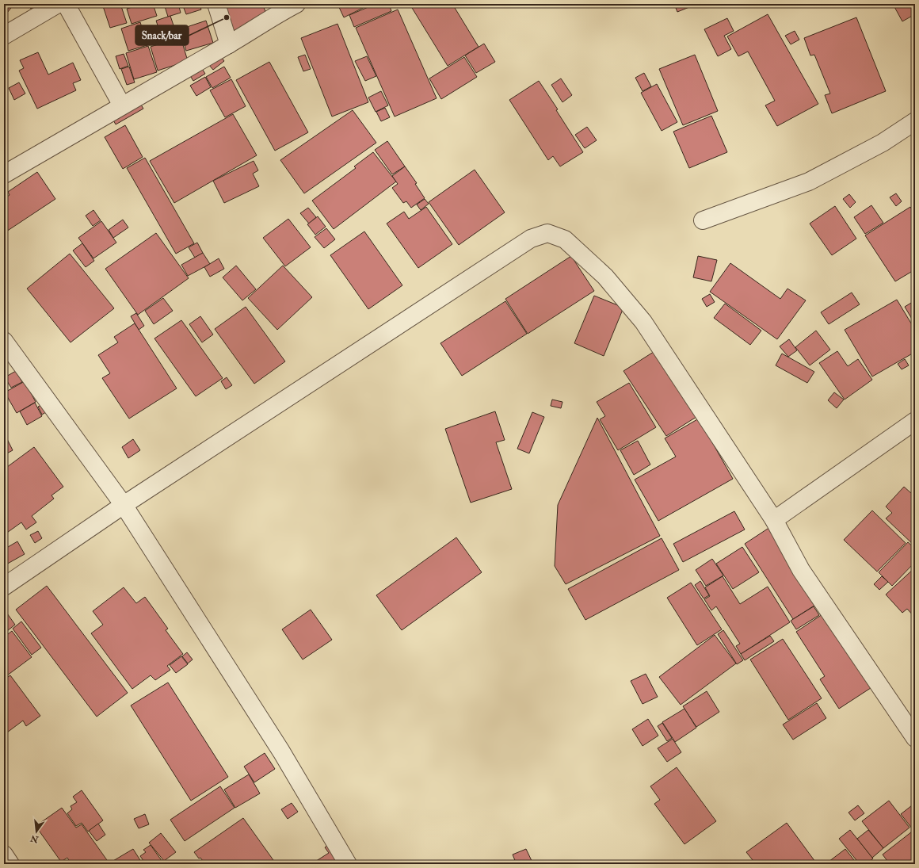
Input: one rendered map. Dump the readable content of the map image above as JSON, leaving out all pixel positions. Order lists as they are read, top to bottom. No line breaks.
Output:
{"places":["Snack/bar"],"north":"bottom"}
